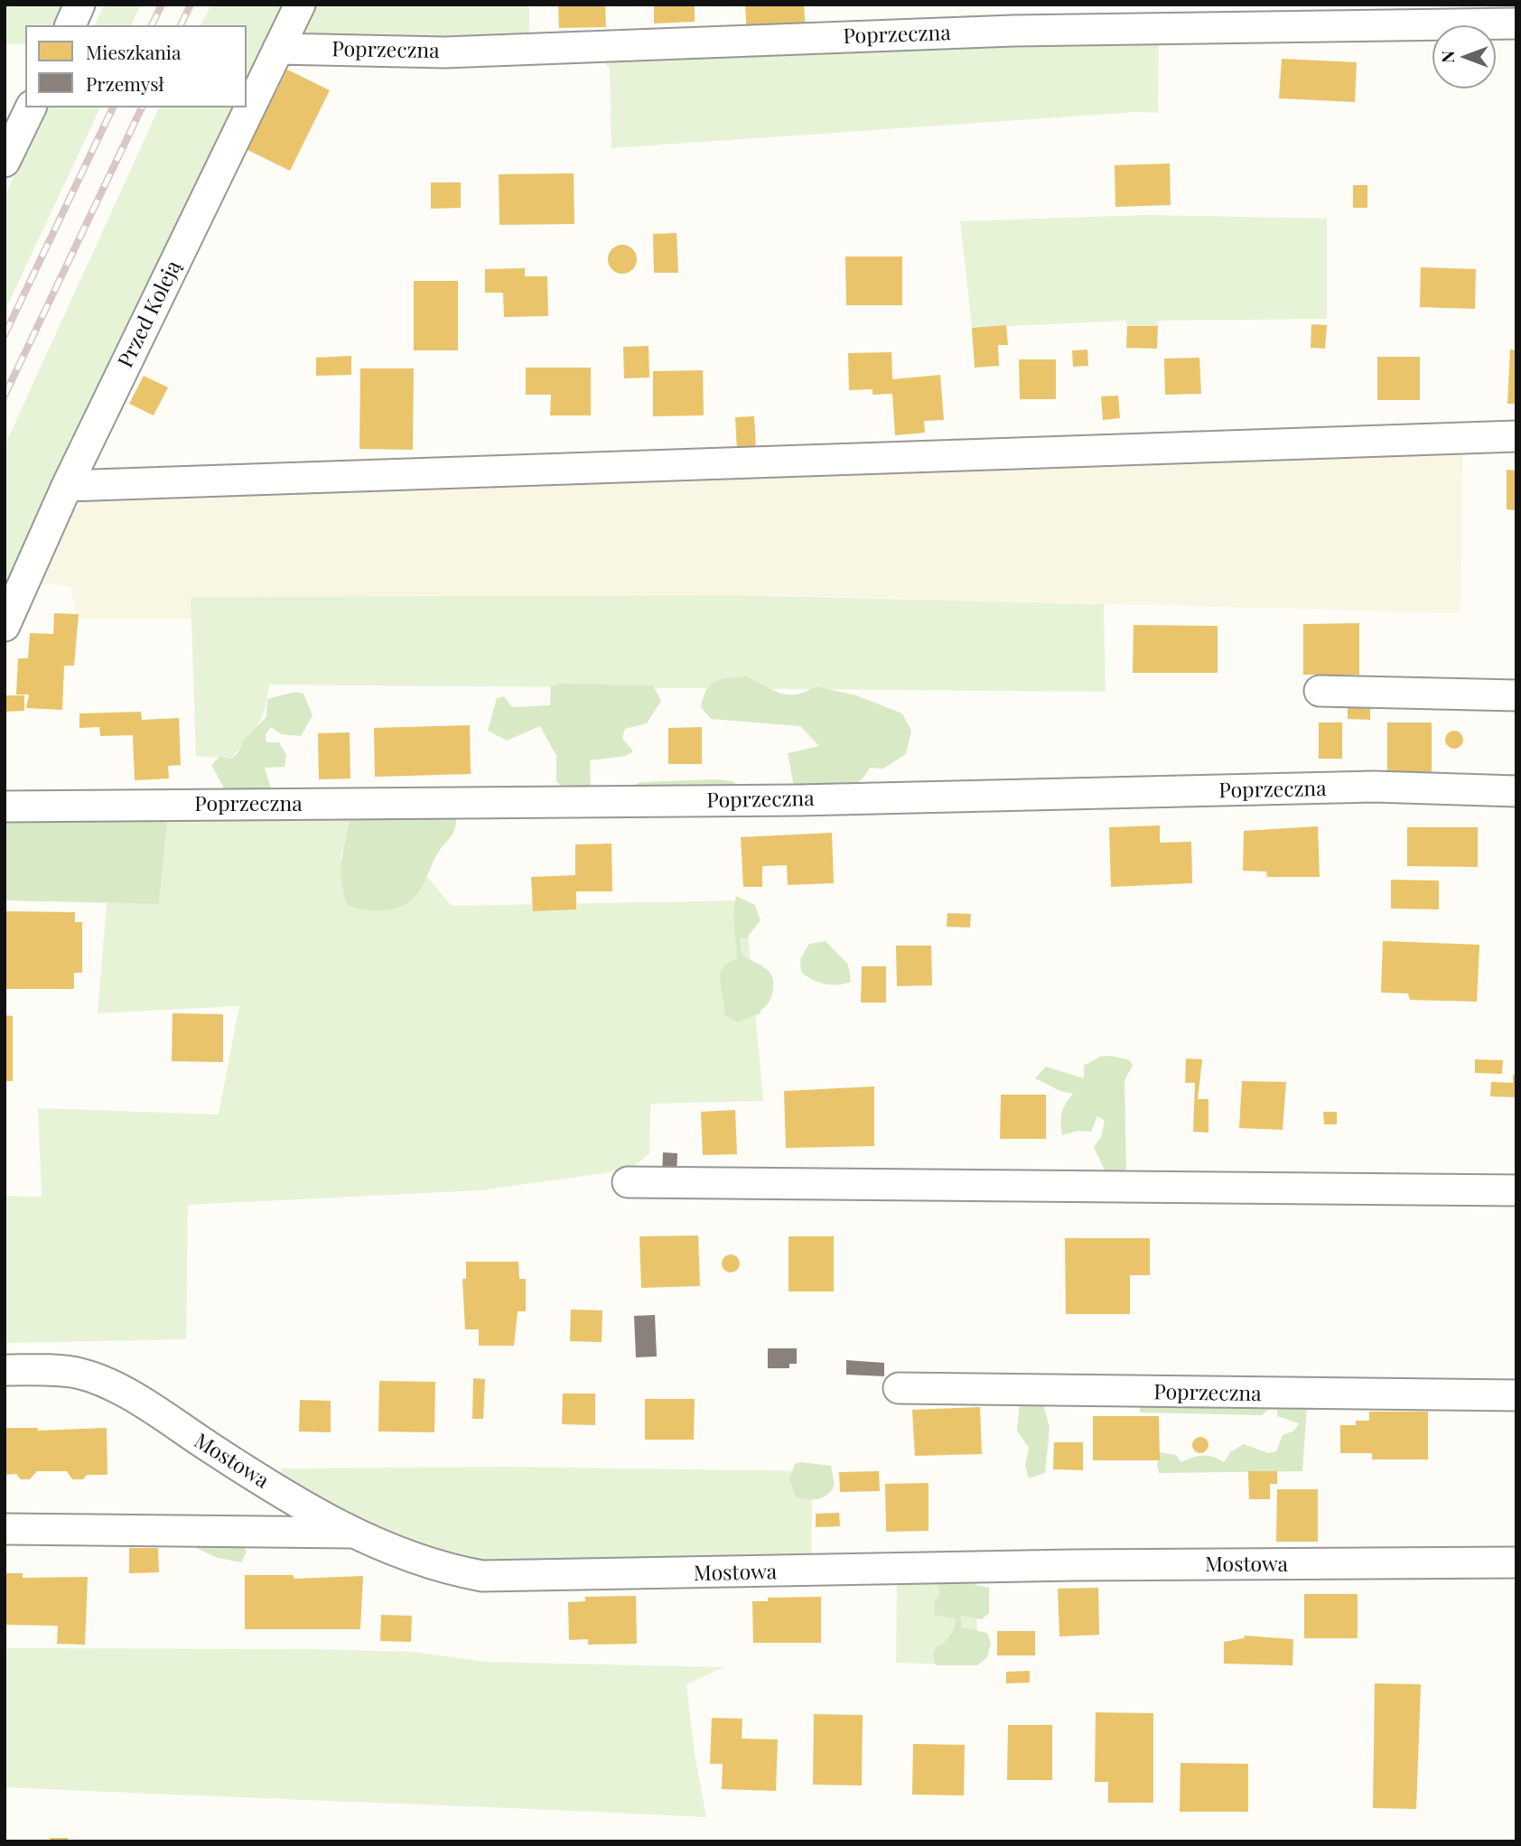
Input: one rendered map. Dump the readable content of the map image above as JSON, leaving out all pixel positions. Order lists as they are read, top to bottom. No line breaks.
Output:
{"streets":{"street":["Poprzeczna","Przed Koleją","Mostowa"]},"crossings":[["Poprzeczna","Przed Koleją"]],"legend":["Mieszkania","Przemysł"],"north":"left"}
